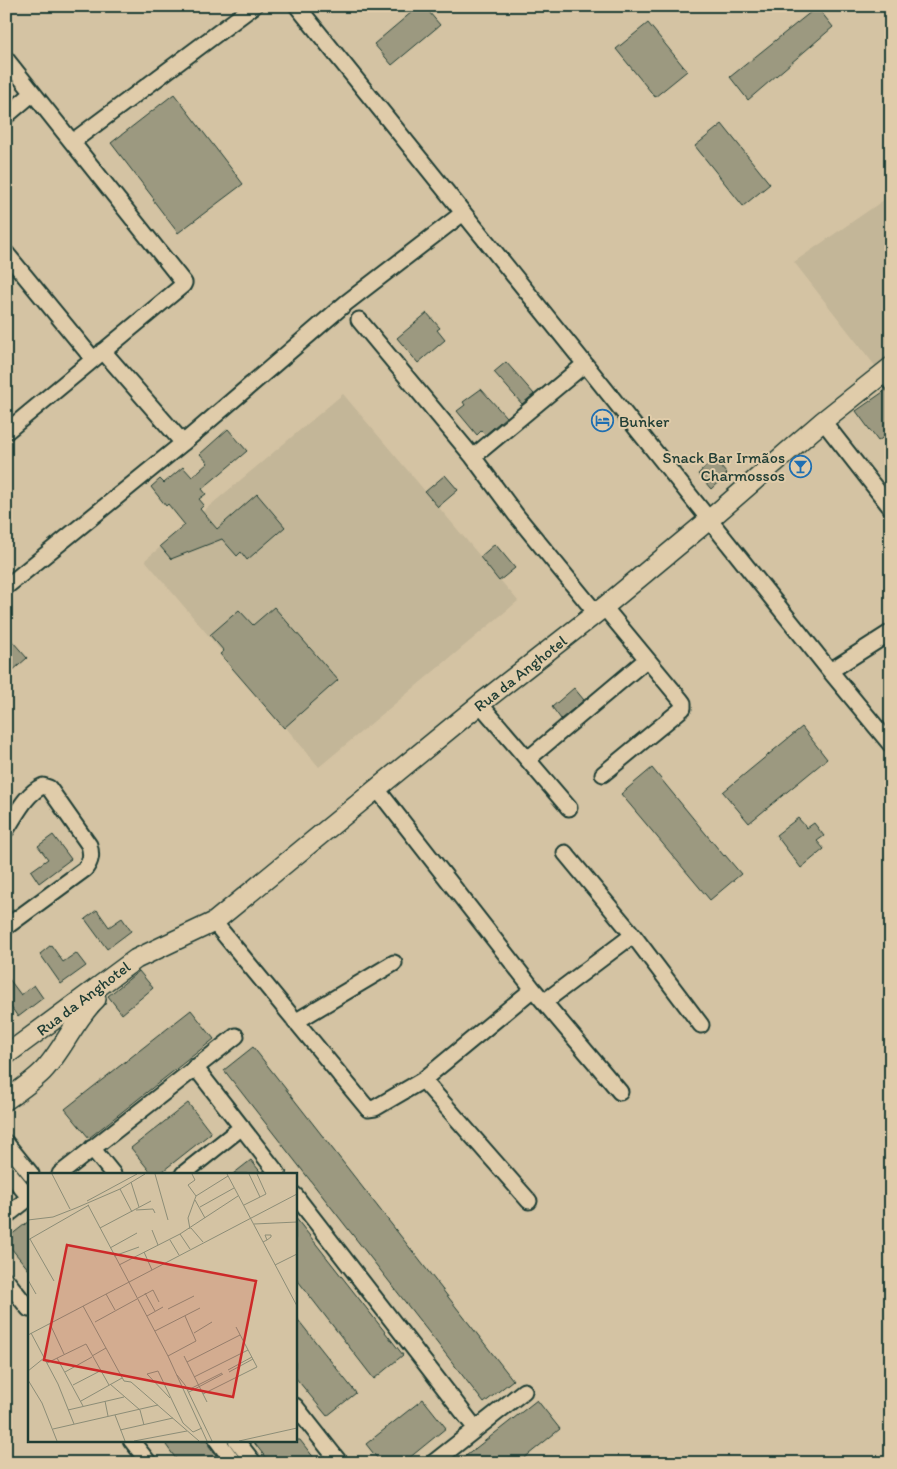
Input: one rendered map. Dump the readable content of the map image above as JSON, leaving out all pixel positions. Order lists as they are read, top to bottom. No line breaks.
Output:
{"streets":{"main road":["Rua da Anghotel"]},"places":{"hotel":["Bunker"],"bar":["Snack Bar Irmãos Charmossos"]}}
